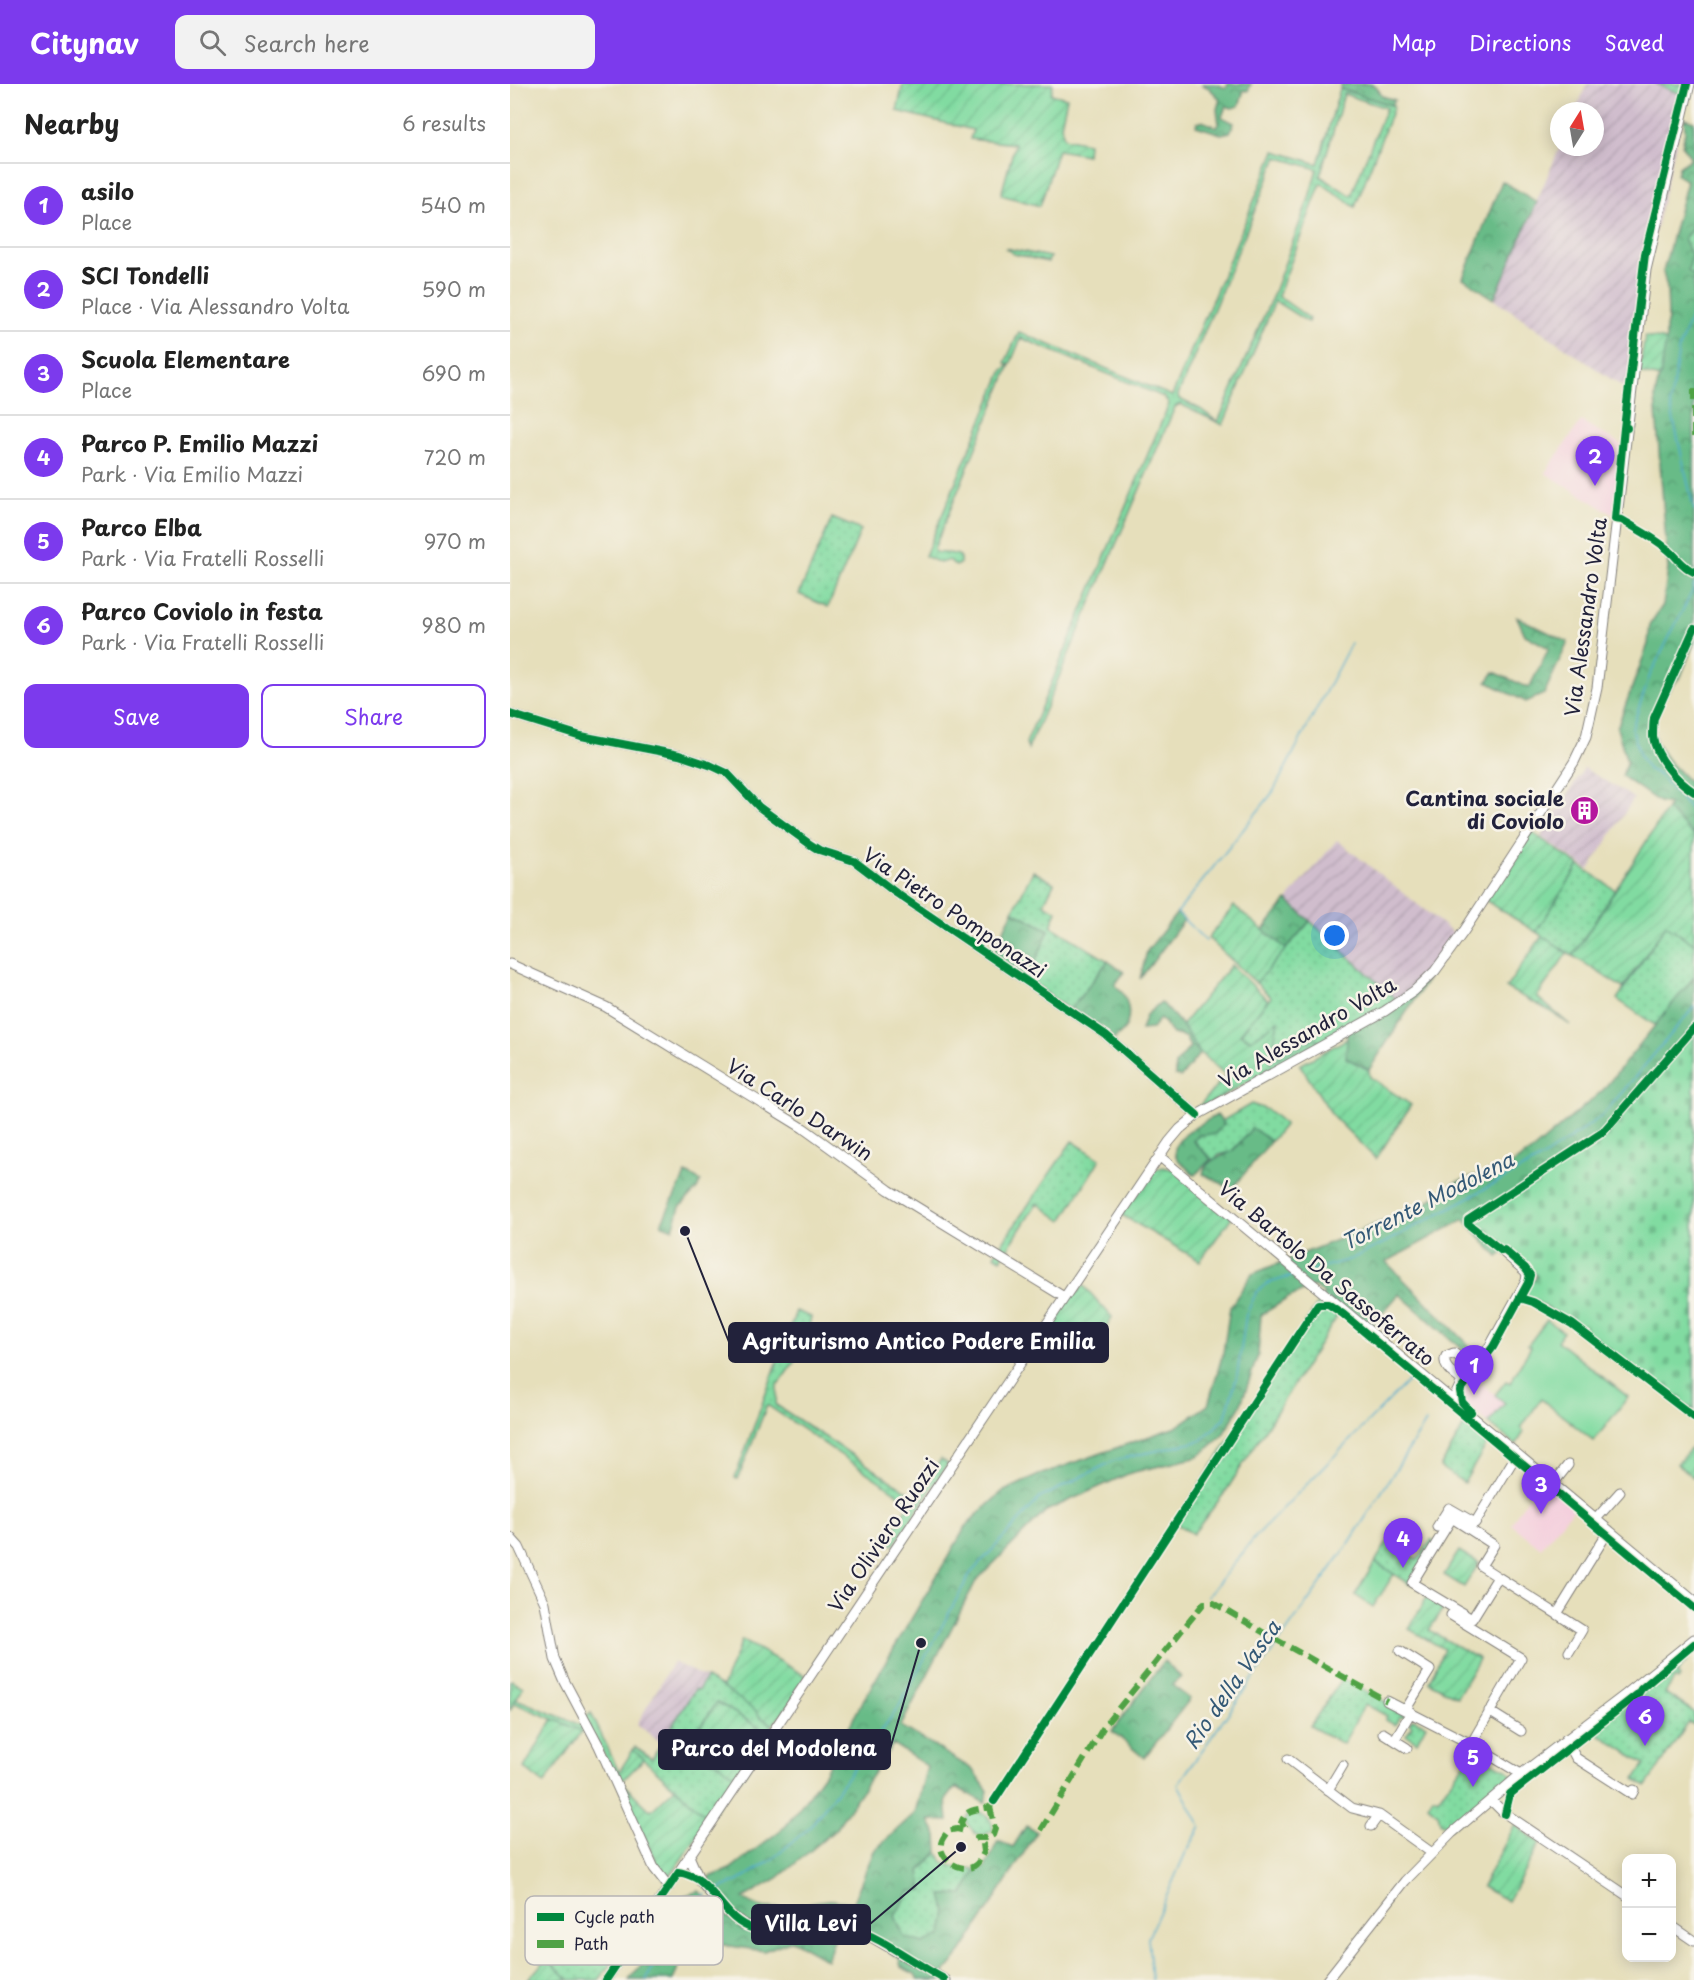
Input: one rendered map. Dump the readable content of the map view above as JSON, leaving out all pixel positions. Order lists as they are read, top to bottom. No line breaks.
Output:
{"streets":{"street":["Via Alessandro Volta","Via Pietro Pomponazzi","Via Carlo Darwin","Via Bartolo Da Sassoferrato","Via Oliviero Ruozzi"]},"crossings":[["Via Alessandro Volta","Via Pietro Pomponazzi"],["Via Alessandro Volta","Via Oliviero Ruozzi"],["Via Pietro Pomponazzi","Via Oliviero Ruozzi"],["Via Carlo Darwin","Via Oliviero Ruozzi"],["Via Bartolo Da Sassoferrato","Via Oliviero Ruozzi"]],"water":["Torrente Modolena","Rio della Vasca"],"places":{"building":["Cantina sociale di Coviolo"],"other":["Agriturismo Antico Podere Emilia","Parco del Modolena","Villa Levi"]},"legend":["Cycle path","Path"],"north":"top","page":{"header":"Citynav","search":"Search here","nav":["Map","Directions","Saved"],"heading":["Nearby","6 results"],"list":[{"mark":"1","name":"asilo","note":"Place","value":"540 m"},{"mark":"2","name":"SCI Tondelli","note":"Place · Via Alessandro Volta","value":"590 m"},{"mark":"3","name":"Scuola Elementare","note":"Place","value":"690 m"},{"mark":"4","name":"Parco P. Emilio Mazzi","note":"Park · Via Emilio Mazzi","value":"720 m"},{"mark":"5","name":"Parco Elba","note":"Park · Via Fratelli Rosselli","value":"970 m"},{"mark":"6","name":"Parco Coviolo in festa","note":"Park · Via Fratelli Rosselli","value":"980 m"}],"pins":["2","1","3","4","6","5"],"buttons":["Save","Share"],"map_buttons":["+","−"]}}
